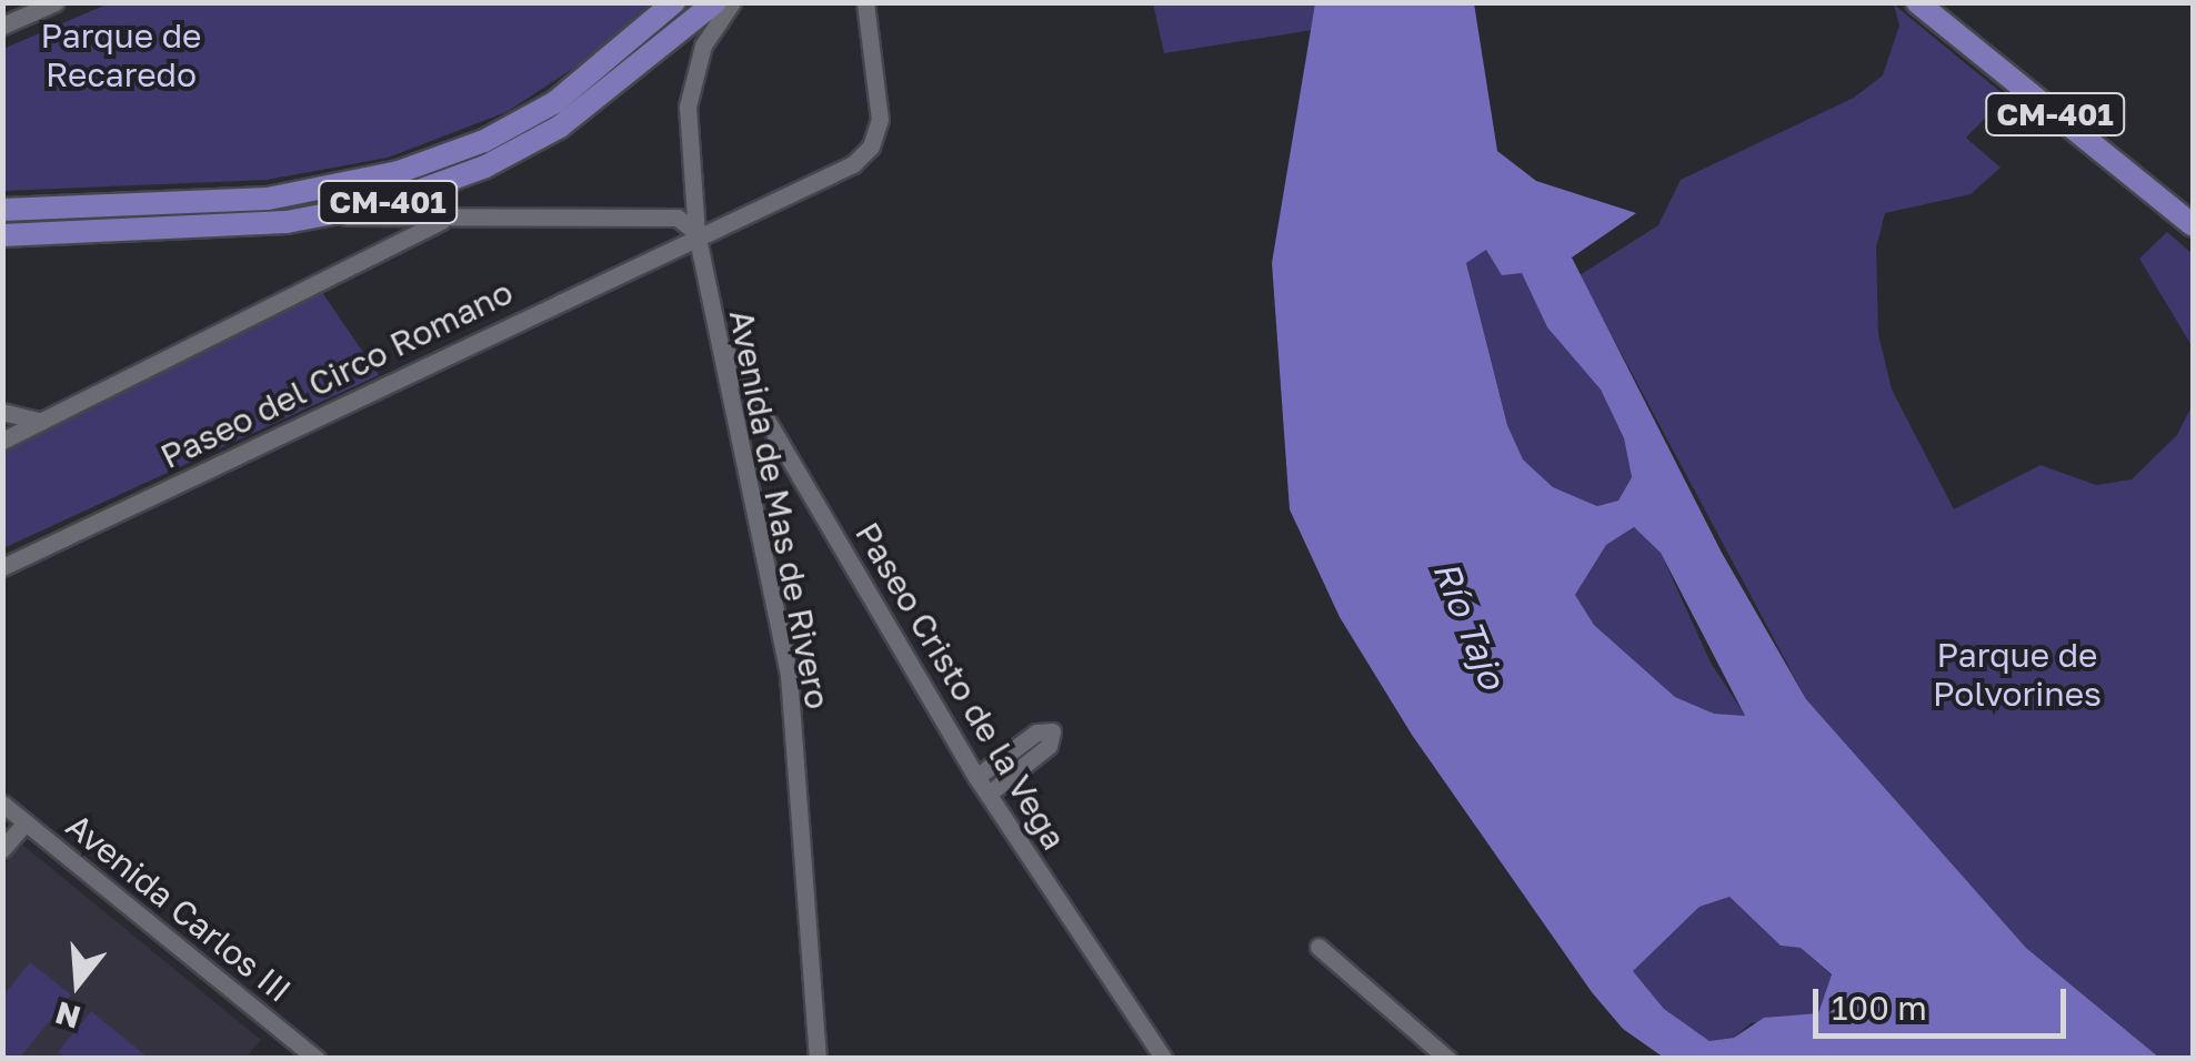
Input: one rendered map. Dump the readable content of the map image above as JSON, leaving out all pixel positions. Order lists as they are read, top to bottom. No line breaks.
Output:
{"streets":{"main road":["CM-401"],"street":["Paseo del Circo Romano","Avenida de Mas de Rivero","Paseo Cristo de la Vega","Avenida Carlos III"]},"crossings":[["Paseo del Circo Romano","Avenida de Mas de Rivero"],["Avenida de Mas de Rivero","Paseo Cristo de la Vega"]],"water":["Río Tajo"],"parks":["Parque de Recaredo","Parque de Polvorines"],"scale_bar":"100 m","north":"bottom"}
